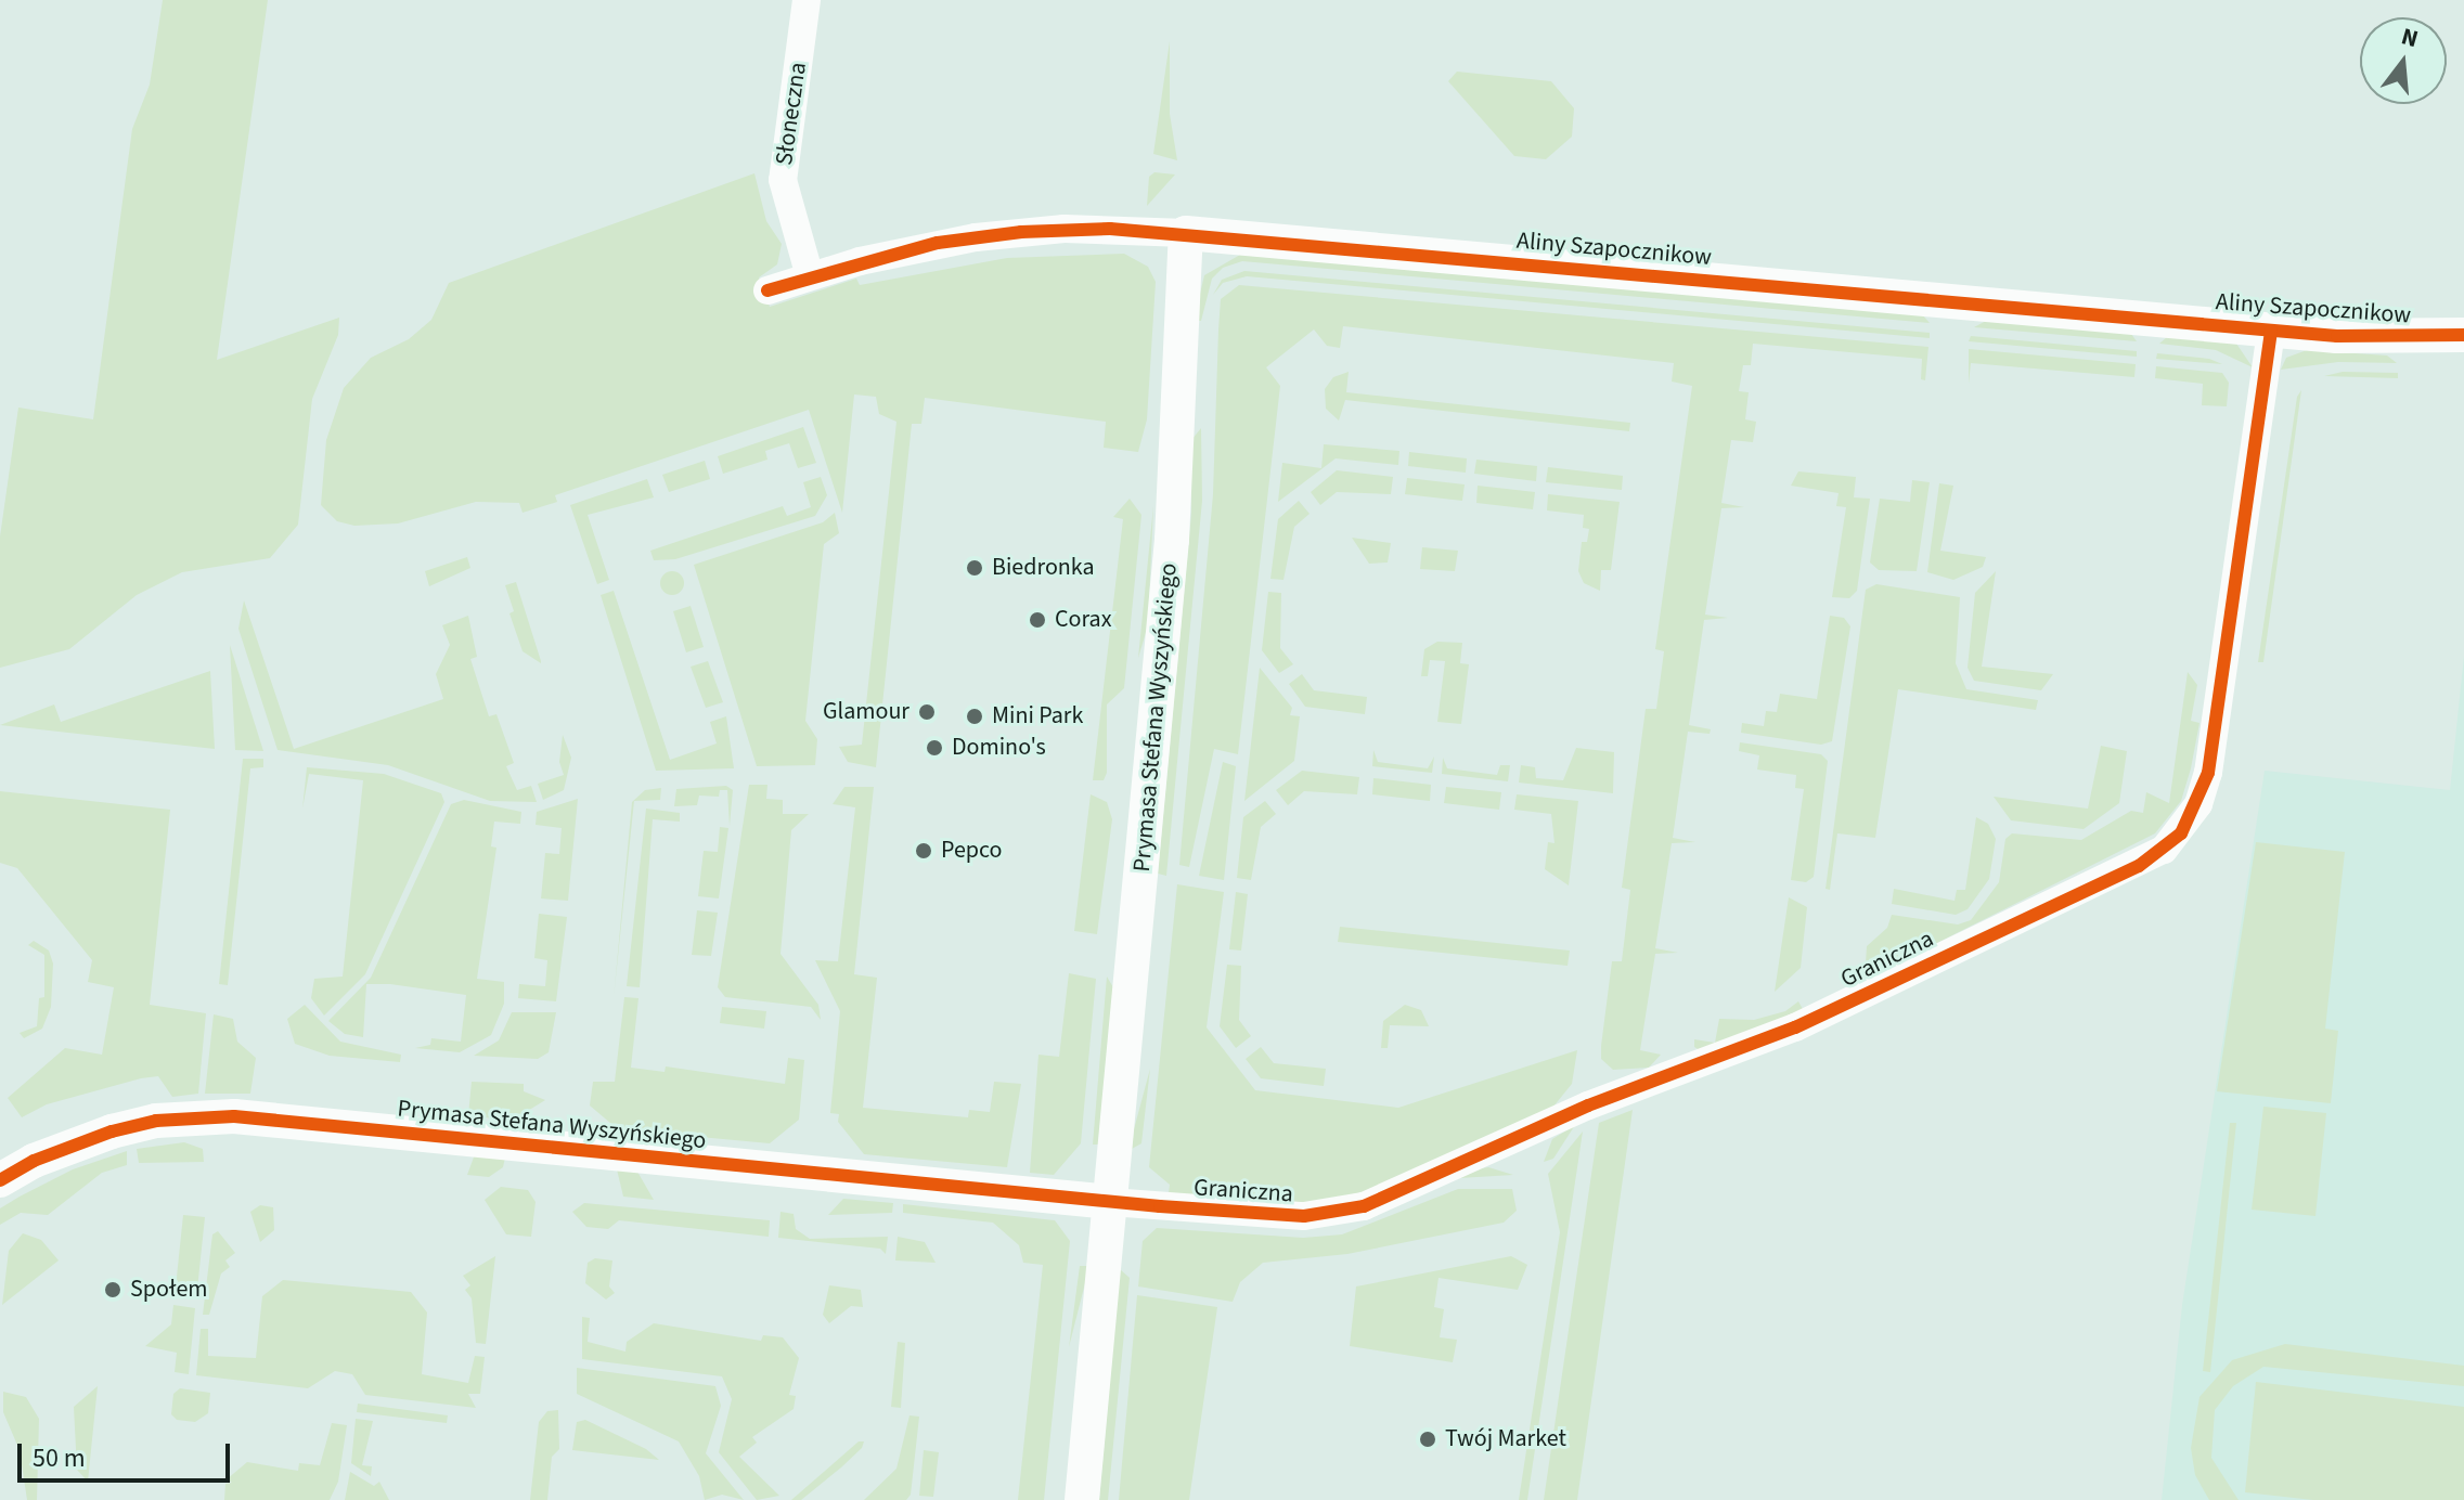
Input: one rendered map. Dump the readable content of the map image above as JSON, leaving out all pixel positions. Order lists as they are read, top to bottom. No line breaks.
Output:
{"streets":{"street":["Słoneczna","Aliny Szapocznikow","Prymasa Stefana Wyszyńskiego","Graniczna"]},"crossings":[["Słoneczna","Aliny Szapocznikow"],["Aliny Szapocznikow","Prymasa Stefana Wyszyńskiego"],["Aliny Szapocznikow","Graniczna"],["Prymasa Stefana Wyszyńskiego","Graniczna"]],"places":["Biedronka","Corax","Glamour","Mini Park","Domino's","Pepco","Społem","Twój Market"],"scale_bar":"50 m","north":"top"}
